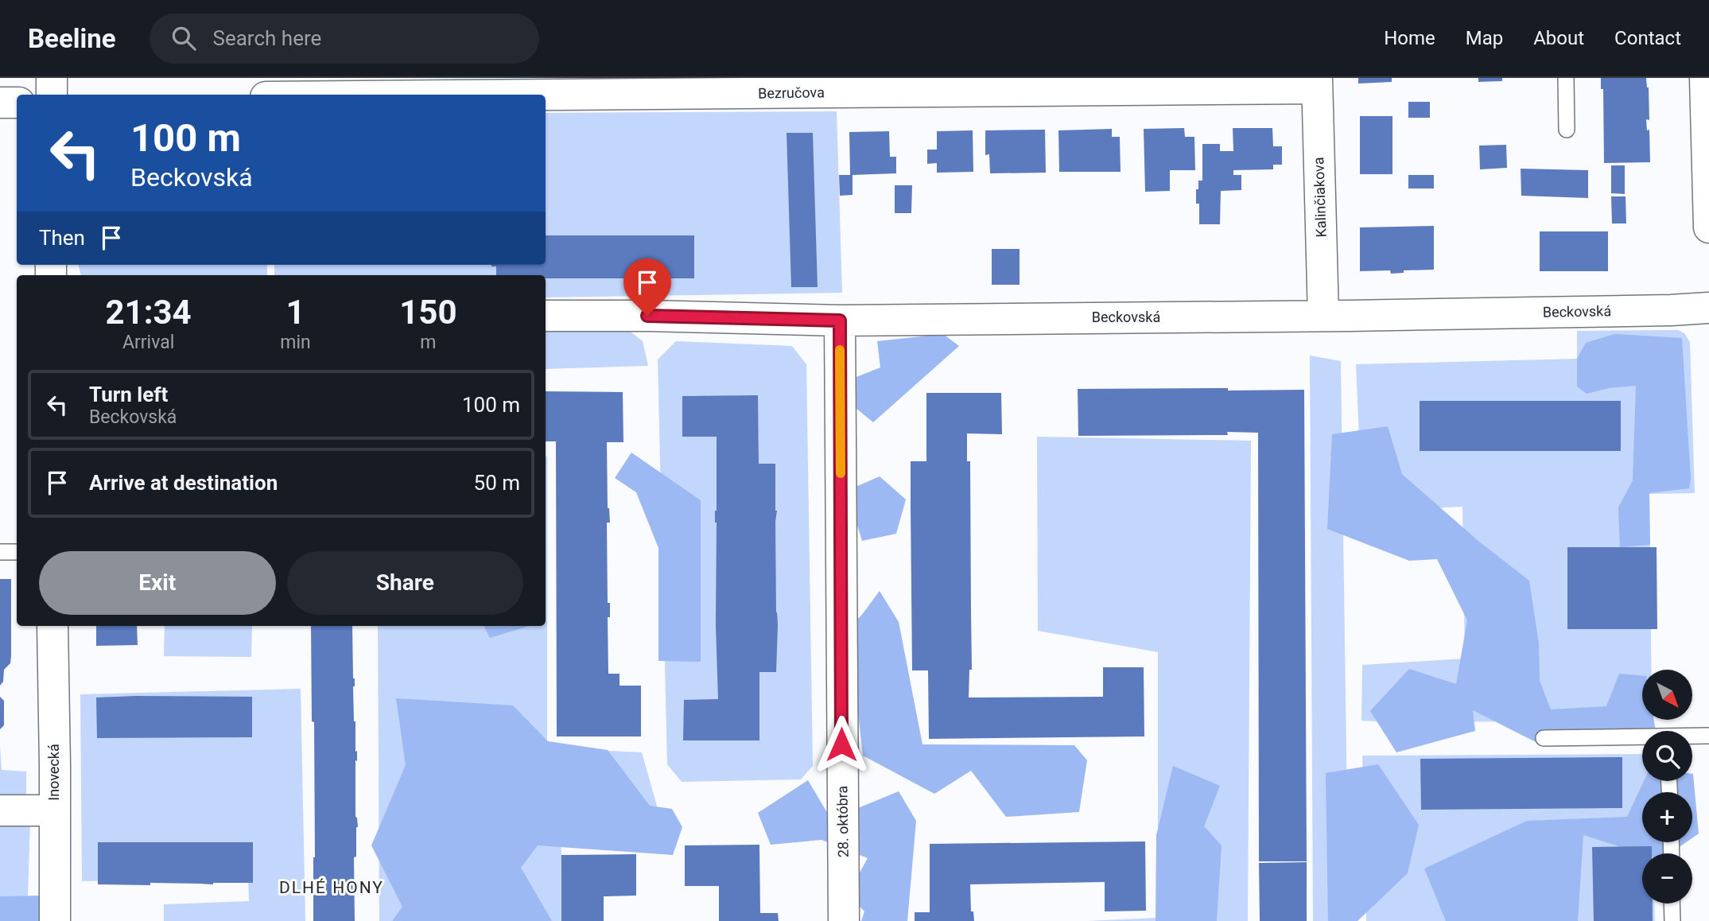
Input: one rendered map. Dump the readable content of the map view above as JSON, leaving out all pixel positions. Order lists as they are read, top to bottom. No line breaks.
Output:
{"streets":{"street":["Bezručova","Kalinčiakova","Beckovská","Inovecká","28. októbra"]},"crossings":[["Bezručova","Kalinčiakova"],["Kalinčiakova","Beckovská"],["Beckovská","28. októbra"]],"districts":["DLHÉ HONY"],"north":"bottom right","page":{"header":"Beeline","search":"Search here","nav":["Home","Map","About","Contact"],"turn":["100 m","Beckovská"],"then":"Then","eta":["21:34","Arrival","1","min","150","m"],"list":[{"name":"Turn left","note":"Beckovská","value":"100 m"},{"name":"Arrive at destination","value":"50 m"}],"buttons":["Exit","Share"],"map_buttons":["+","−"]}}
